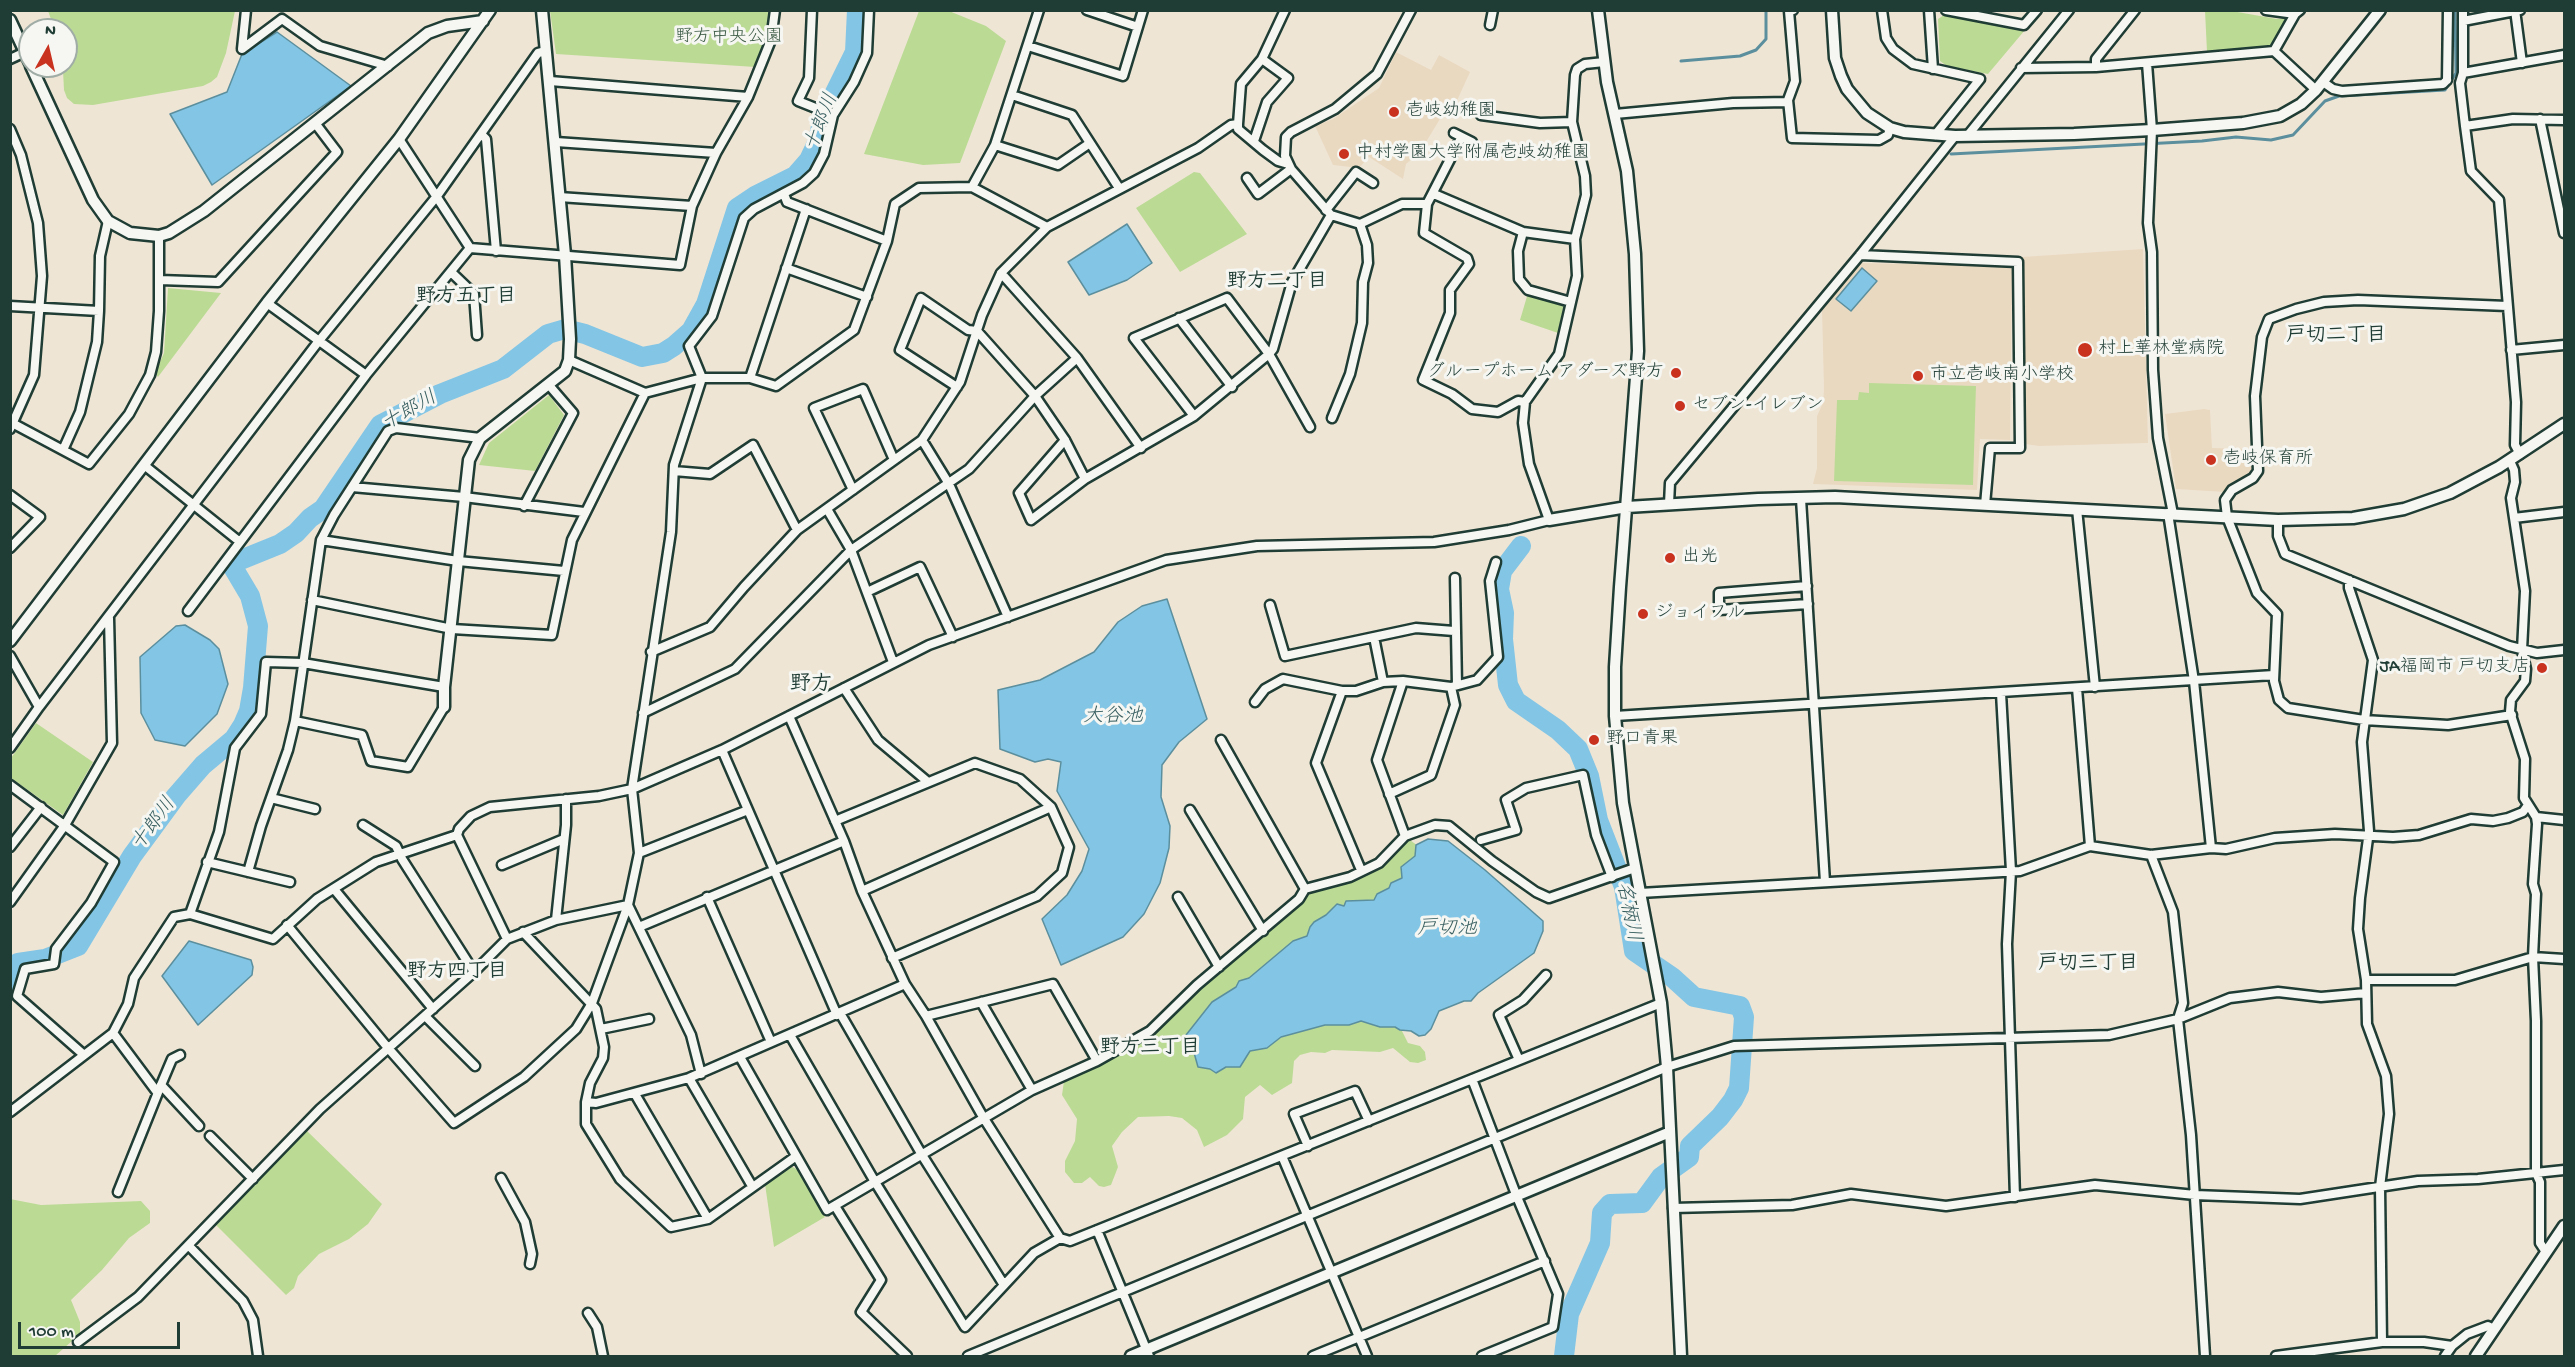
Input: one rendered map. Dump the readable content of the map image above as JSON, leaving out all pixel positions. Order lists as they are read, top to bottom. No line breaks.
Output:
{"districts":["野方二丁目","野方五丁目","戸切二丁目","野方","戸切三丁目","野方四丁目","野方三丁目"],"water":["十郎川","大谷池","名柄川","戸切池"],"parks":["野方中央公園"],"places":["壱岐幼稚園","中村学園大学附属壱岐幼稚園","村上華林堂病院","グループホーム アダーズ野方","市立壱岐南小学校","セブン-イレブン","壱岐保育所","出光","ジョイフル","JA福岡市 戸切支店","野口青果"],"scale_bar":"100 m","north":"top"}
